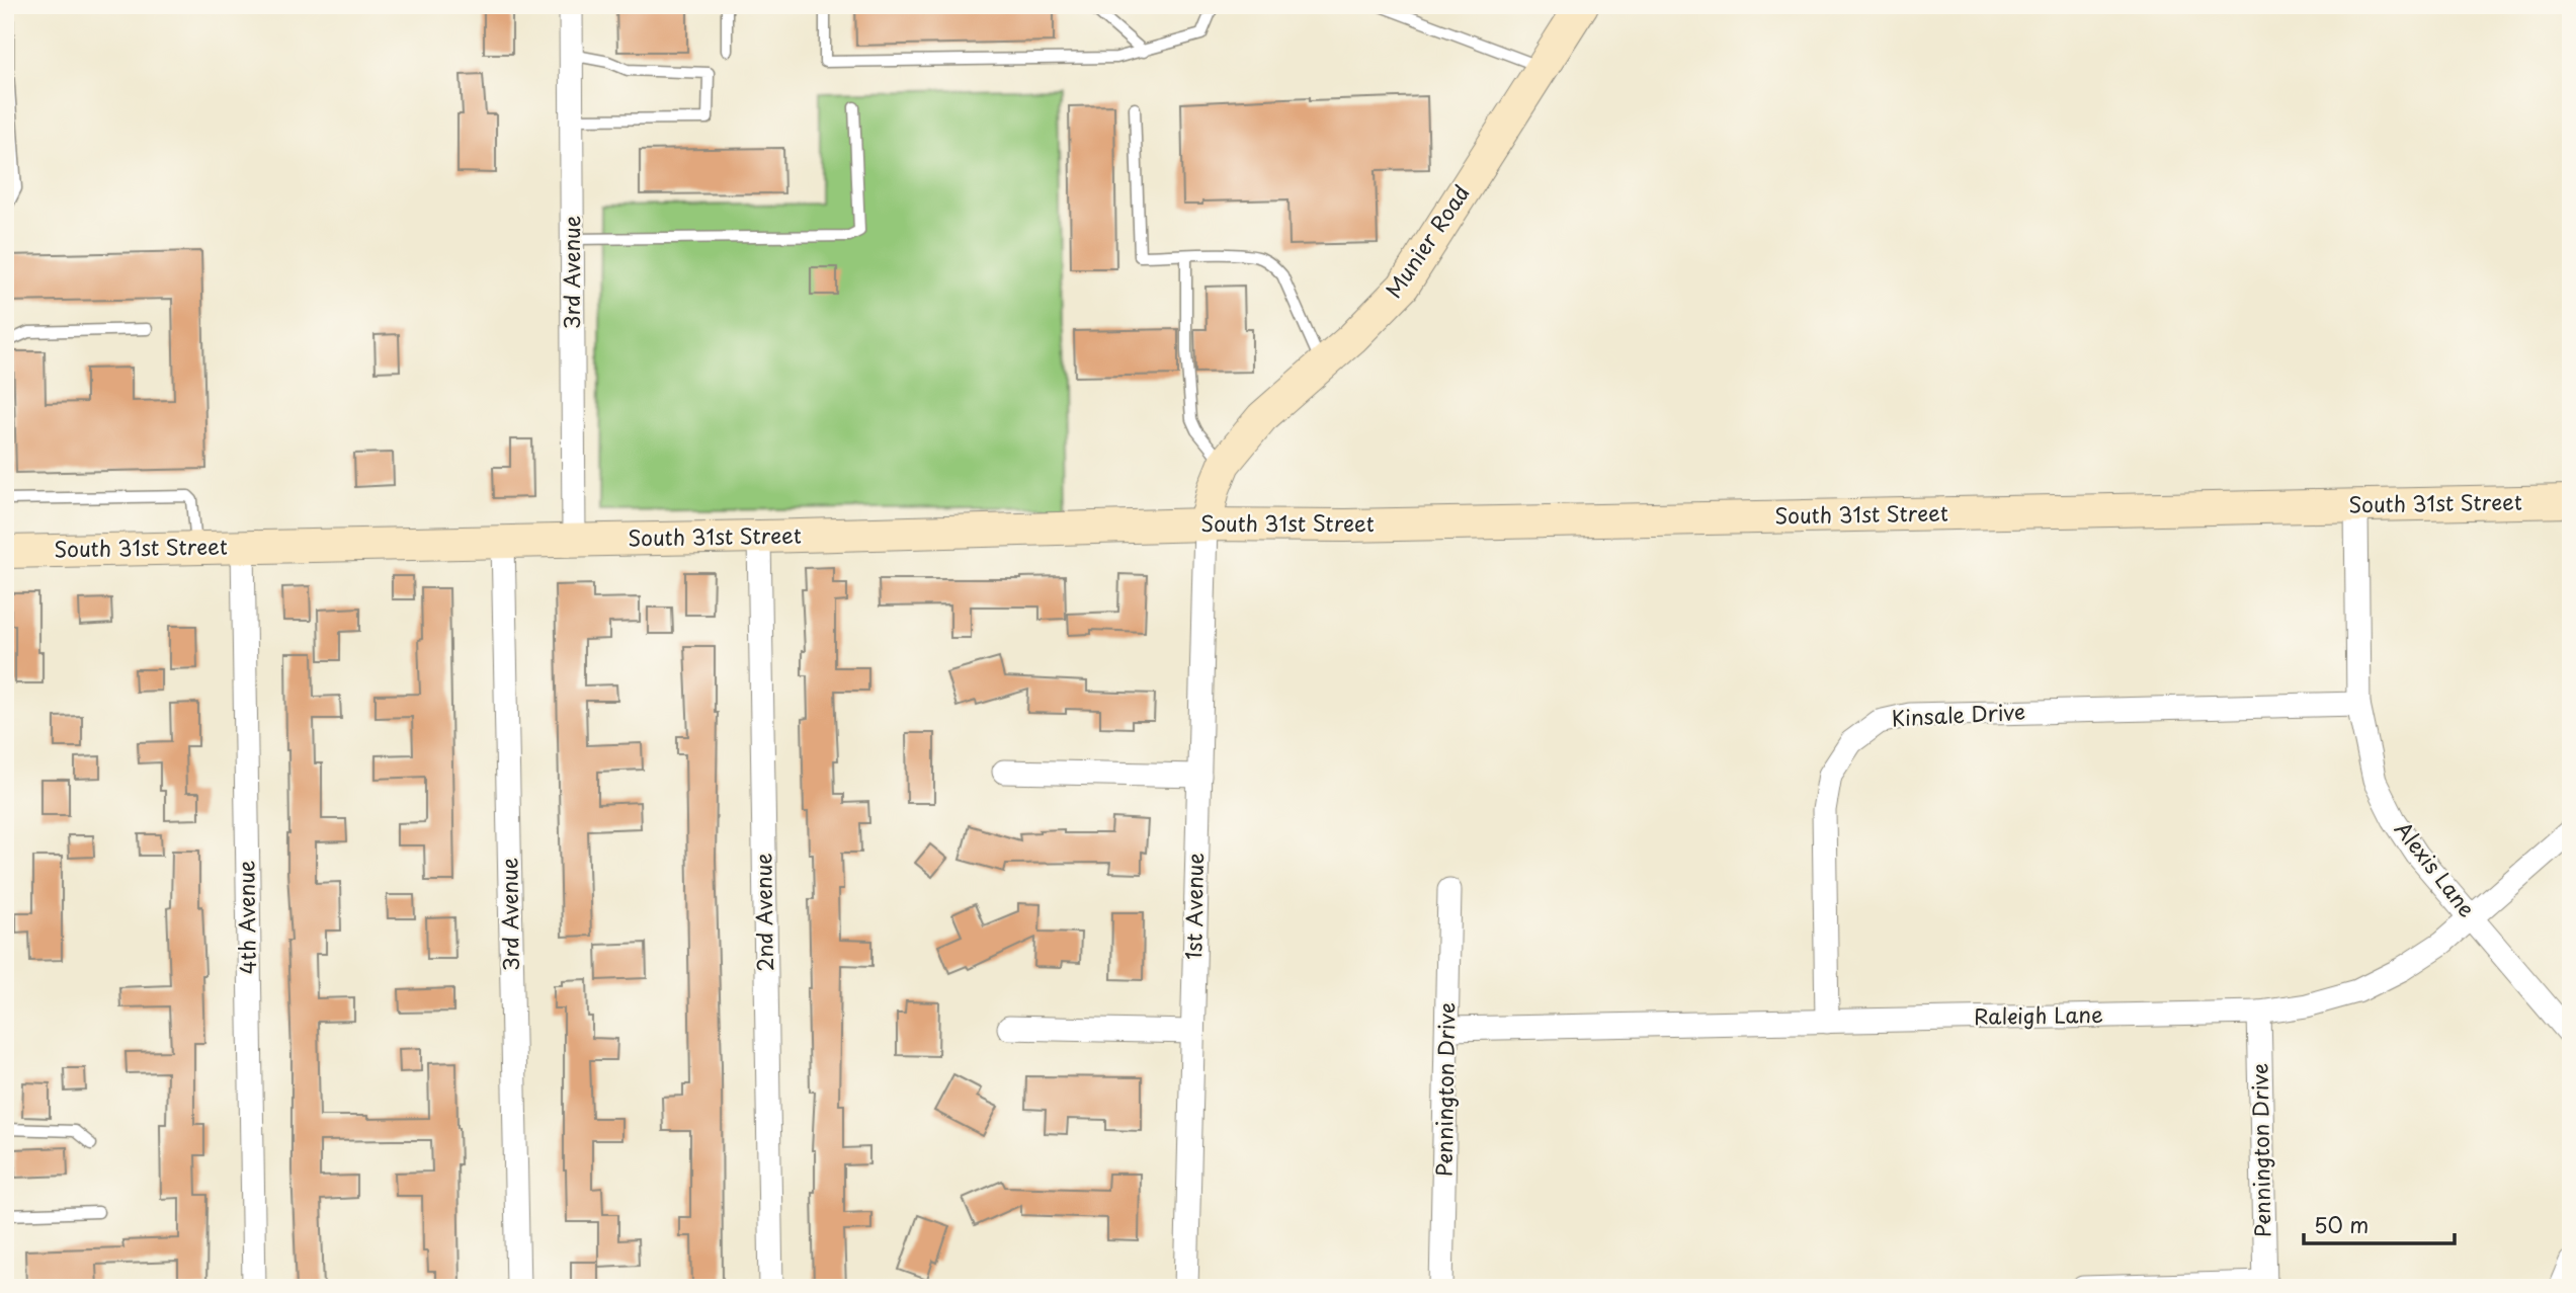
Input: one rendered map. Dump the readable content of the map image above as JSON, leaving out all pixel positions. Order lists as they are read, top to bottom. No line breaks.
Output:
{"streets":{"street":["Munier Road","3rd Avenue","South 31st Street","Kinsale Drive","Alexis Lane","1st Avenue","2nd Avenue","4th Avenue","Raleigh Lane","Pennington Drive"]},"crossings":[["Munier Road","South 31st Street"],["Munier Road","1st Avenue"],["3rd Avenue","South 31st Street"],["South 31st Street","Alexis Lane"],["South 31st Street","1st Avenue"],["South 31st Street","2nd Avenue"],["South 31st Street","4th Avenue"],["Kinsale Drive","Alexis Lane"],["Kinsale Drive","Raleigh Lane"],["Alexis Lane","Raleigh Lane"],["Raleigh Lane","Pennington Drive"]],"scale_bar":"50 m"}
